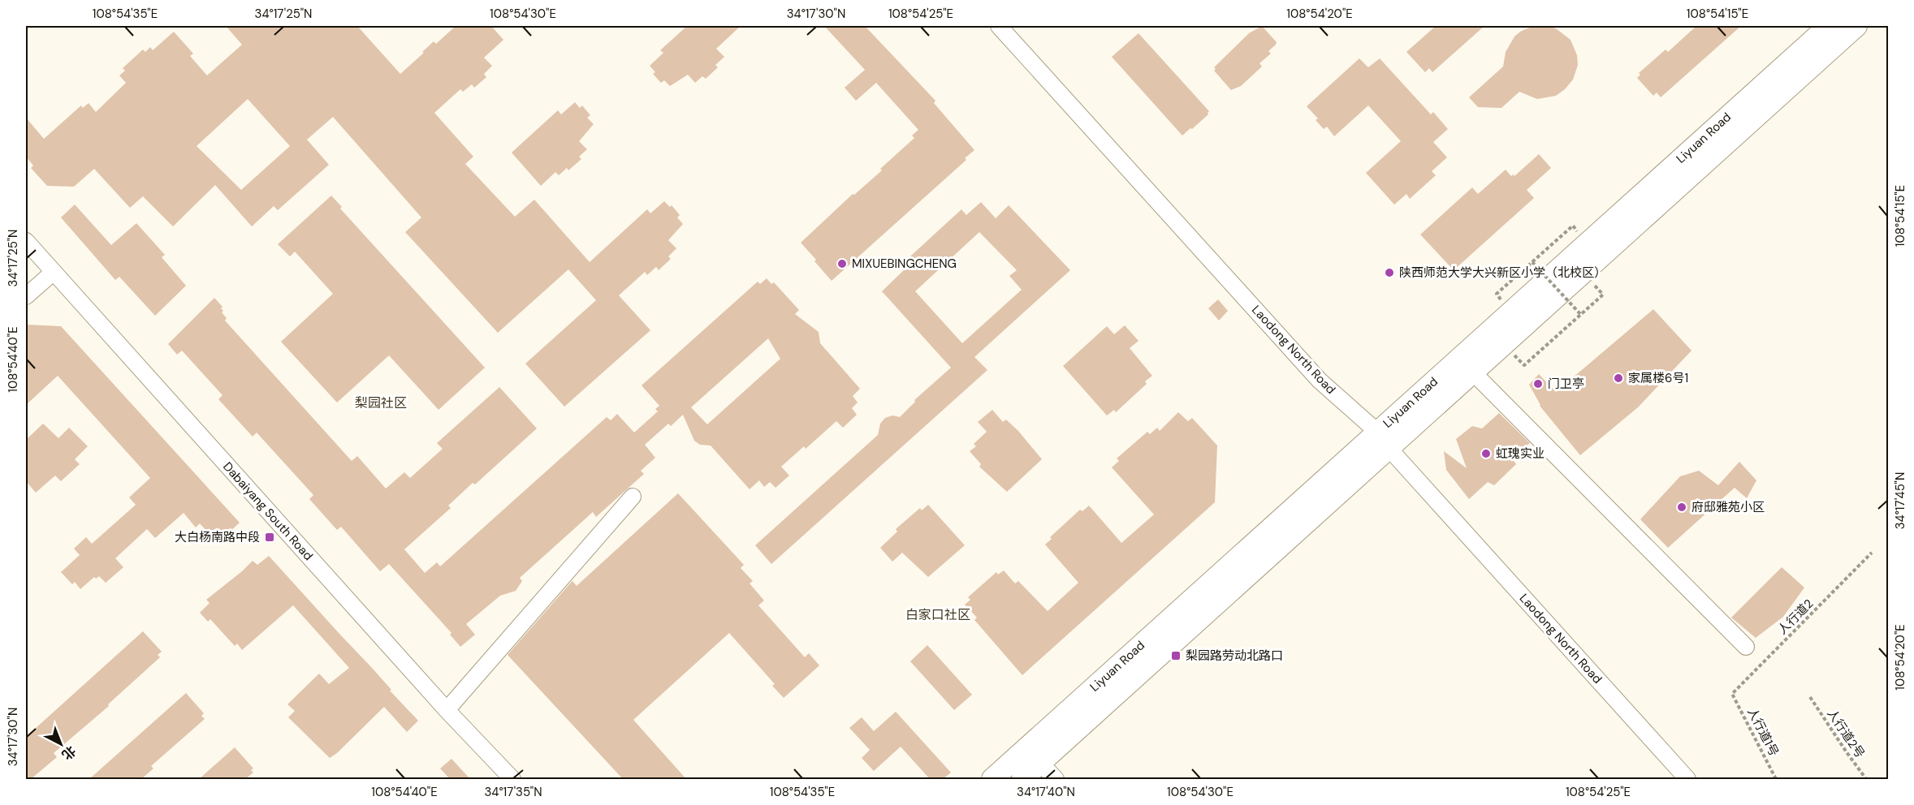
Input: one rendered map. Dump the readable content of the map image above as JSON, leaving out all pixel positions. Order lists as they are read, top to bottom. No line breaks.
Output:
{"streets":{"main road":["Liyuan Road"],"street":["Laodong North Road","Dabaiyang South Road"],"path":["人行道2","人行道1号","人行道2号"]},"crossings":[["Liyuan Road","Laodong North Road"],["人行道2","人行道1号"]],"districts":["梨园社区","白家口社区"],"places":{"other":["MIXUEBINGCHENG","陕西师范大学大兴新区小学（北校区）","家属楼6号1","门卫亭","虹瑰实业","府邸雅苑小区"],"transit":["大白杨南路中段","梨园路劳动北路口"]},"north":"bottom right","coordinates":["108°54'35\"E","34°17'25\"N","108°54'30\"E","34°17'30\"N","108°54'25\"E","108°54'20\"E","108°54'15\"E","108°54'40\"E","34°17'45\"N","34°17'35\"N","34°17'40\"N"]}
